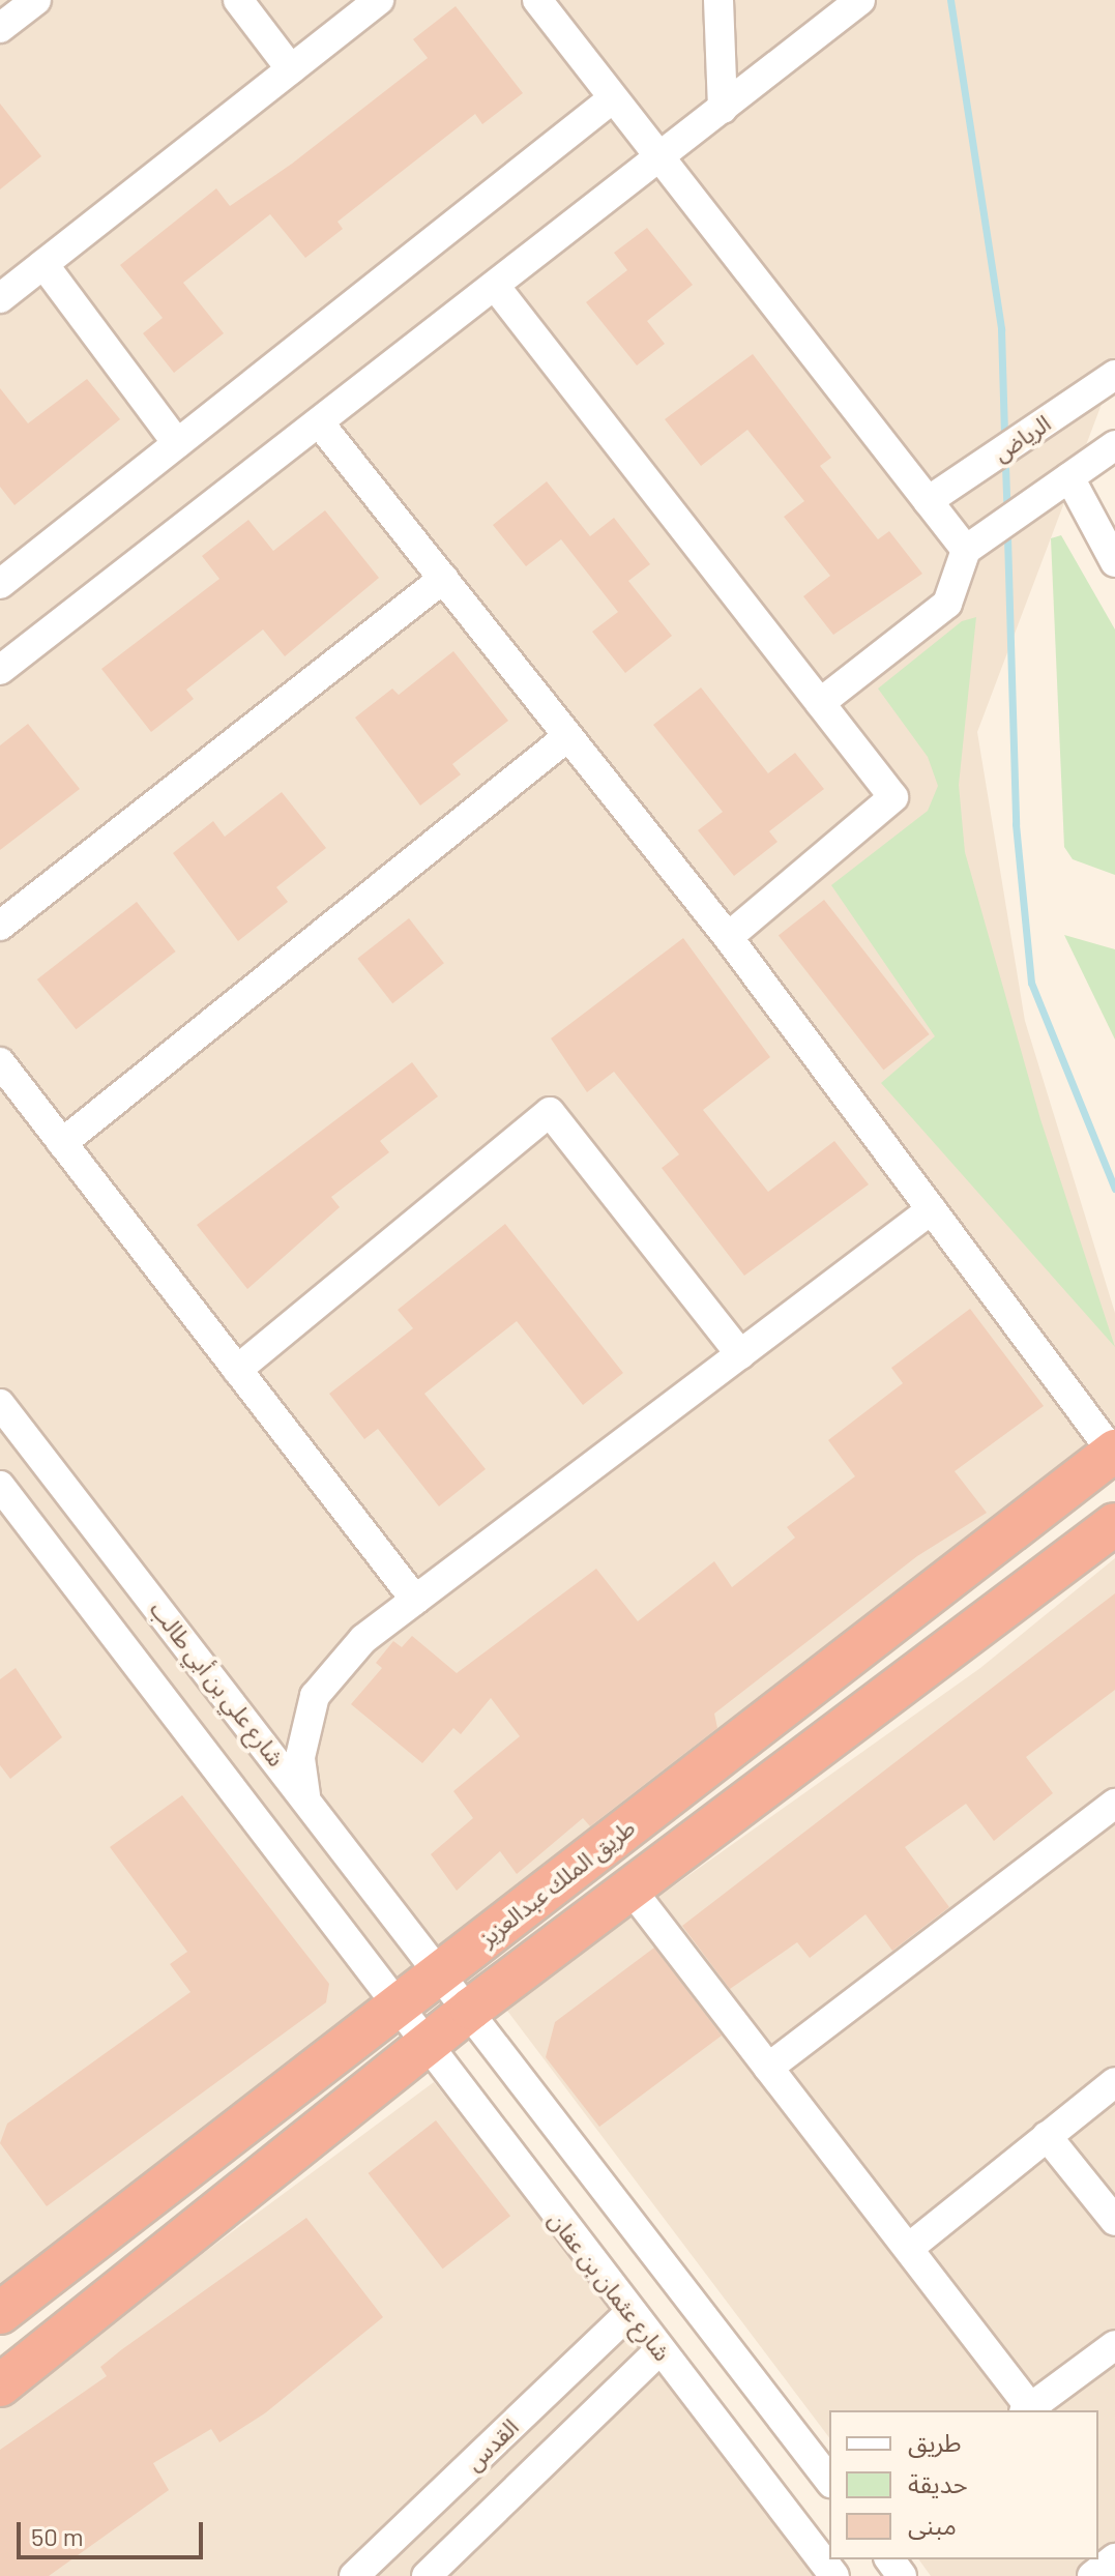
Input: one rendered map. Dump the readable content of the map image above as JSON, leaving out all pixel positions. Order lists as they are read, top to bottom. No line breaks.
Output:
{"streets":{"highway":["طريق الملك عبدالعزيز"],"street":["الرياض","شارع علي بن أبي طالب","شارع عثمان بن عفان","القدس"]},"crossings":[["شارع علي بن أبي طالب","طريق الملك عبدالعزيز"],["طريق الملك عبدالعزيز","شارع عثمان بن عفان"],["شارع عثمان بن عفان","القدس"]],"legend":["طريق","حديقة","مبنى"],"scale_bar":"50 m"}
